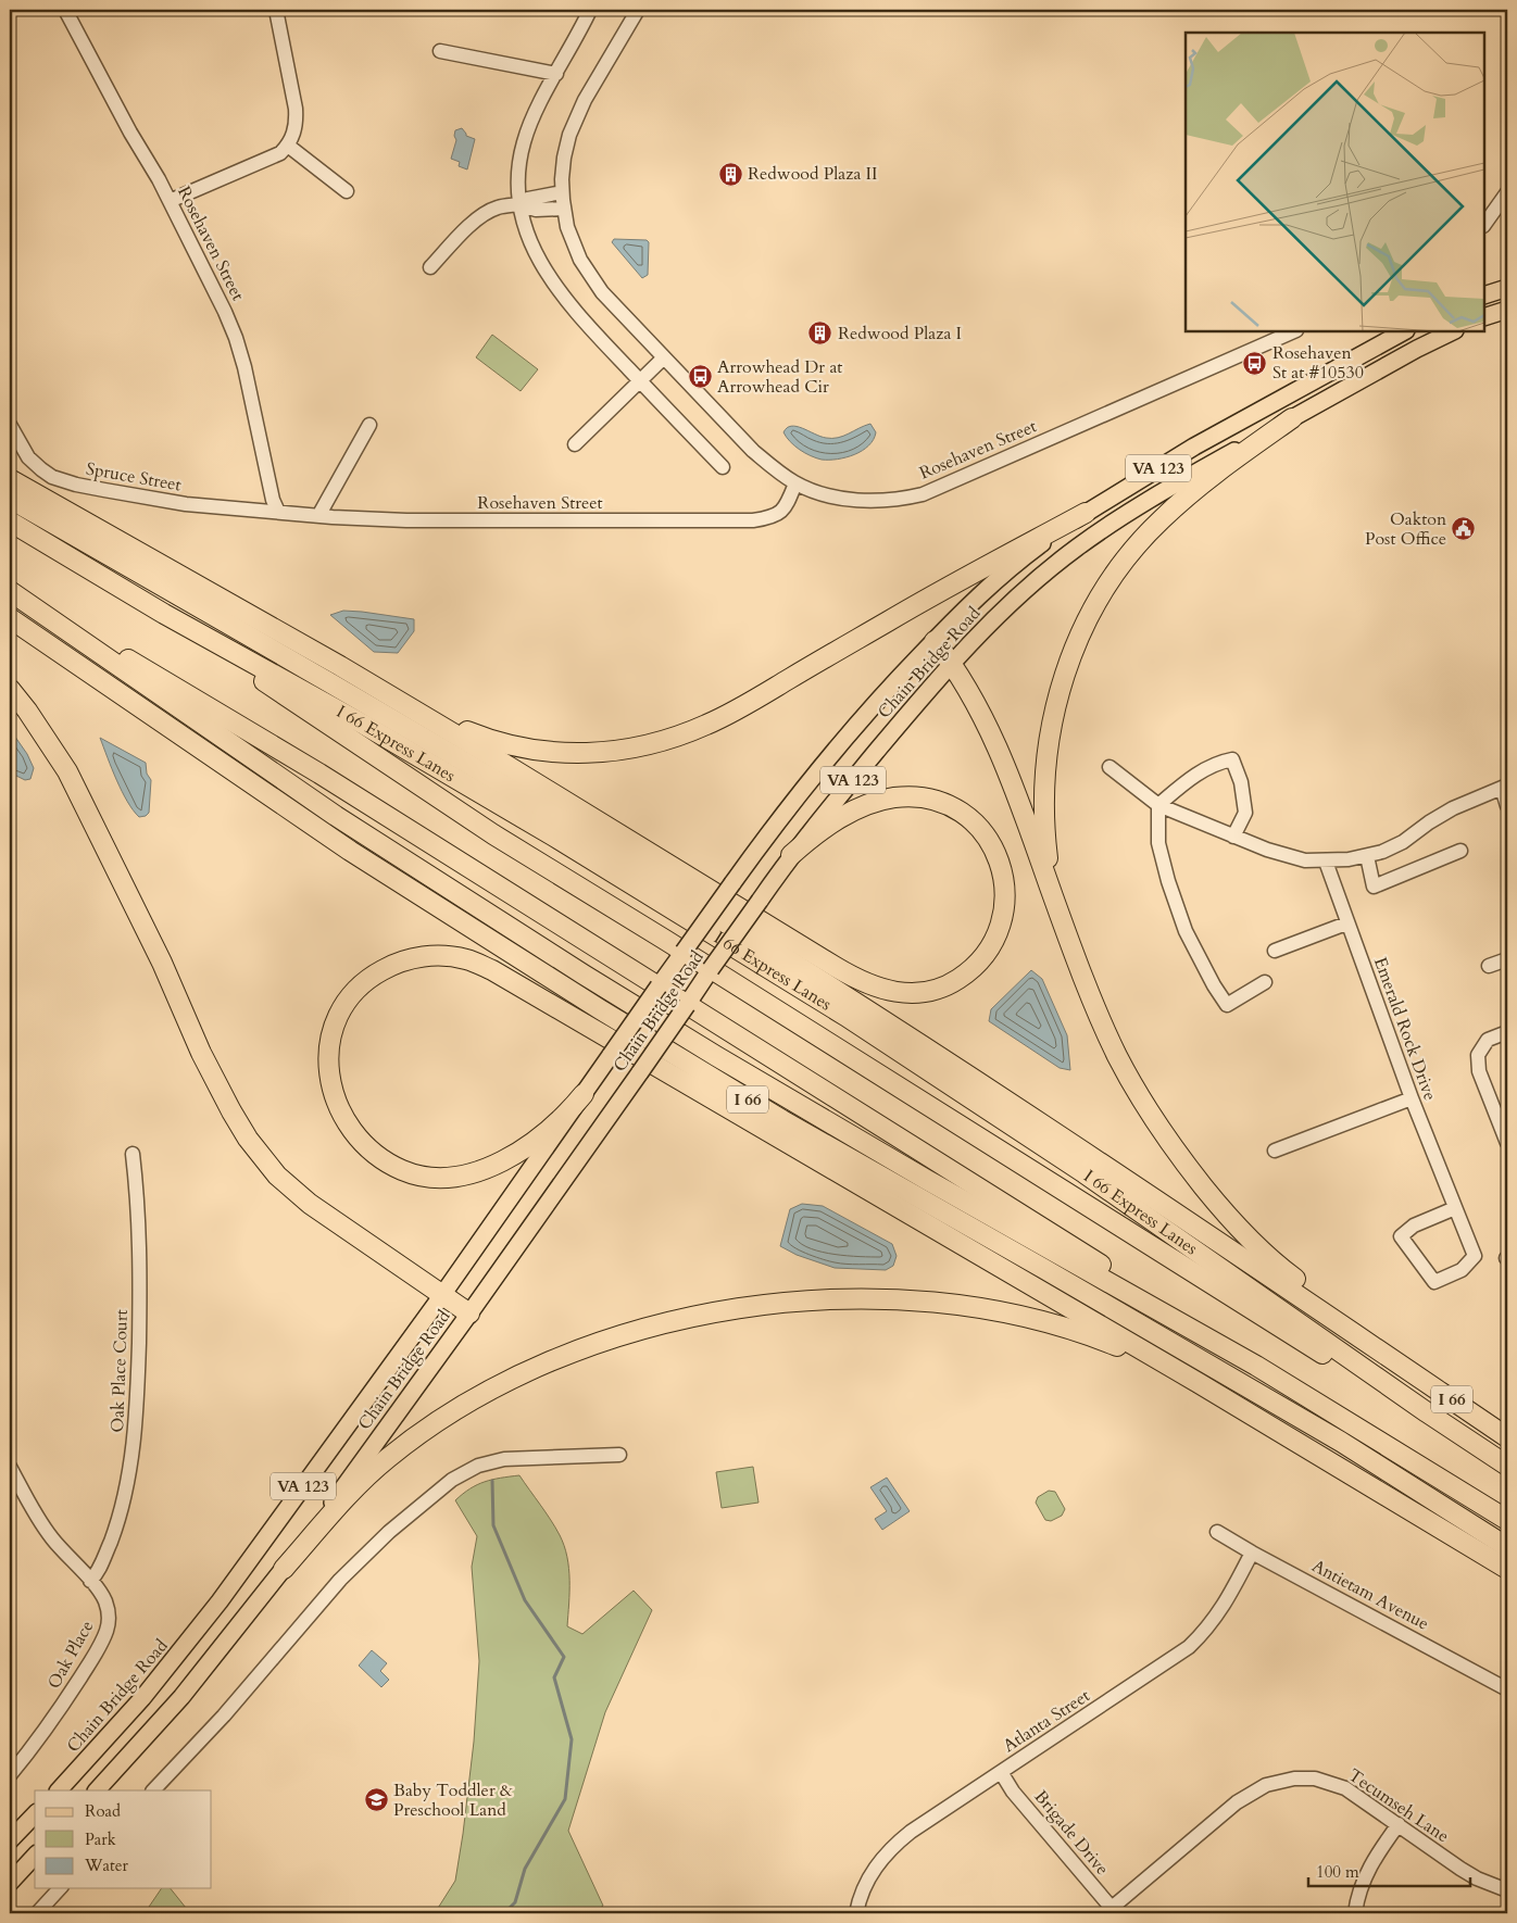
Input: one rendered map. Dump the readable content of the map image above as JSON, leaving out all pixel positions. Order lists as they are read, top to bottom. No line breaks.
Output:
{"streets":{"highway":["I 66 Express Lanes","I 66"],"main road":["VA 123","Chain Bridge Road"],"street":["Rosehaven Street","Spruce Street","Emerald Rock Drive","Oak Place Court","Antietam Avenue","Oak Place","Atlanta Street","Tecumseh Lane","Brigade Drive"]},"crossings":[["Rosehaven Street","Spruce Street"],["Oak Place Court","Oak Place"],["Antietam Avenue","Atlanta Street"],["Atlanta Street","Brigade Drive"],["Tecumseh Lane","Brigade Drive"]],"places":{"building":["Redwood Plaza II","Redwood Plaza I"],"bus stop":["Rosehaven St at #10530","Arrowhead Dr at Arrowhead Cir"],"public building":["Oakton Post Office"],"school or university":["Baby Toddler & Preschool Land"]},"legend":["Road","Park","Water"],"scale_bar":"100 m"}
